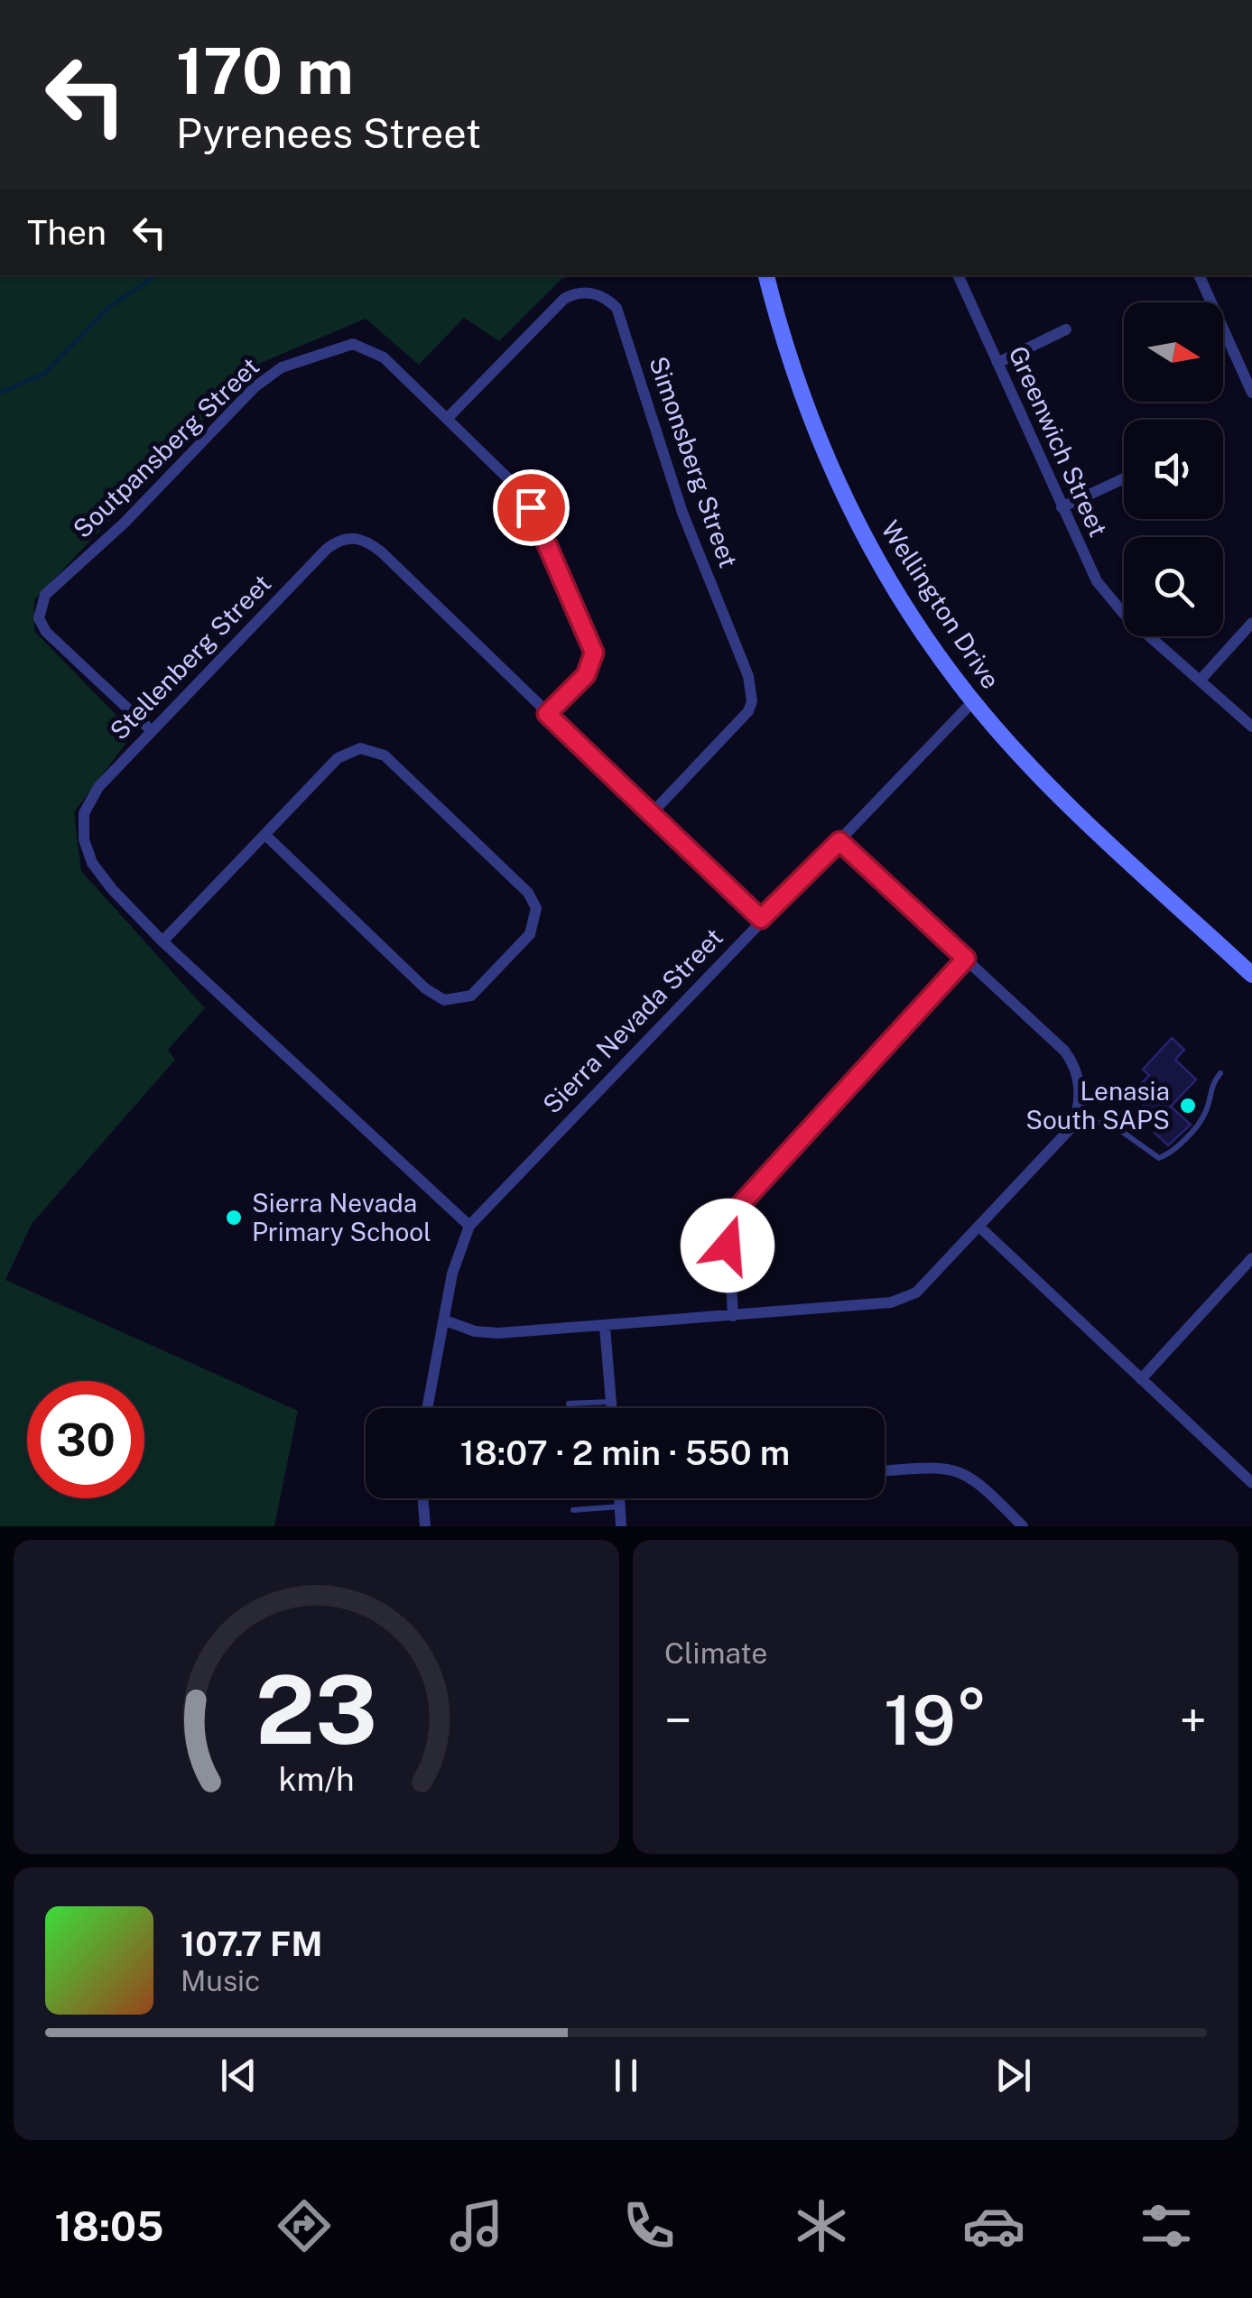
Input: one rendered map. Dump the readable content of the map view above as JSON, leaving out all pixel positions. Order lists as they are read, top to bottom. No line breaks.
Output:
{"streets":{"street":["Greenwich Street","Soutpansberg Street","Simonsberg Street","Wellington Drive","Stellenberg Street","Sierra Nevada Street"]},"crossings":[["Soutpansberg Street","Simonsberg Street"],["Soutpansberg Street","Stellenberg Street"],["Simonsberg Street","Stellenberg Street"],["Wellington Drive","Sierra Nevada Street"],["Stellenberg Street","Sierra Nevada Street"]],"places":["Lenasia South SAPS","Sierra Nevada Primary School"],"north":"right","page":{"turn":["170 m","Pyrenees Street"],"then":"Then","limit":"30","trip":"18:07 · 2 min · 550 m","tile":"Climate","heat":["−","19°","+"],"song":["107.7 FM","Music"],"tabs":"18:05","gauge":["23","km/h"]}}
